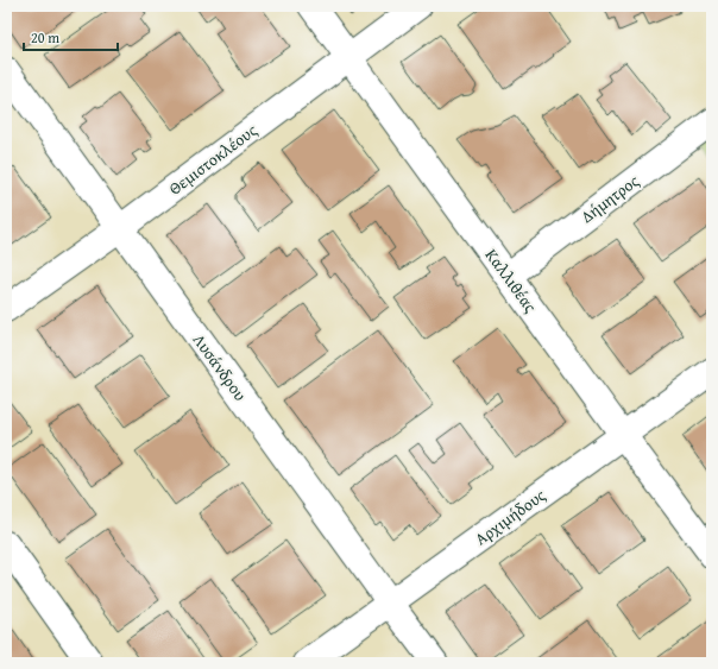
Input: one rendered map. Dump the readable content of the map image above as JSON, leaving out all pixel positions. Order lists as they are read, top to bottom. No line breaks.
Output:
{"streets":{"street":["Θεμιστοκλέους","Δήμητρος","Καλλιθέας","Λυσάνδρου","Αρχιμήδους"]},"crossings":[["Θεμιστοκλέους","Καλλιθέας"],["Θεμιστοκλέους","Λυσάνδρου"],["Δήμητρος","Καλλιθέας"],["Καλλιθέας","Αρχιμήδους"],["Λυσάνδρου","Αρχιμήδους"]],"scale_bar":"20 m"}
